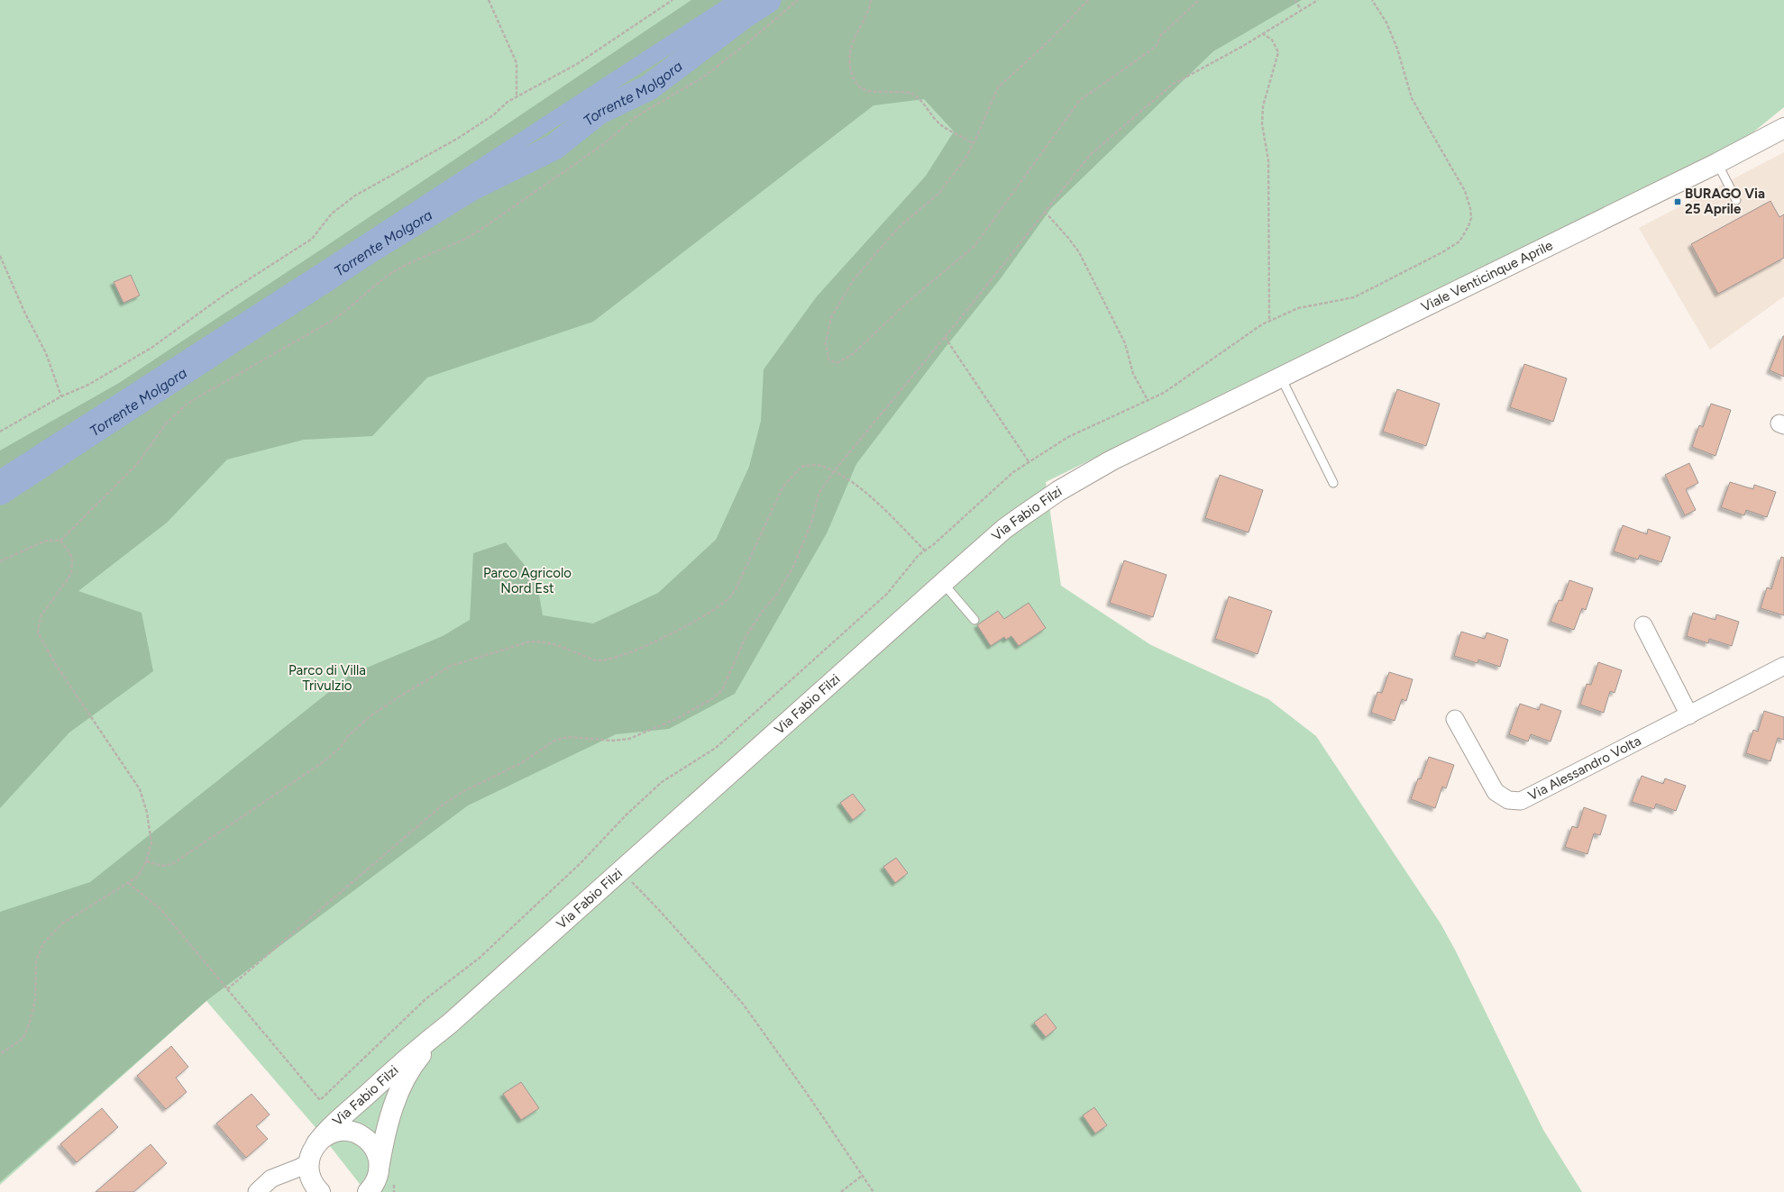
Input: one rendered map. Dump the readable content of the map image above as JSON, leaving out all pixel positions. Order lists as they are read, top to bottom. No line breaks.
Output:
{"streets":{"street":["Viale Venticinque Aprile","Via Fabio Filzi","Via Alessandro Volta"]},"crossings":[["Viale Venticinque Aprile","Via Fabio Filzi"]],"water":["Torrente Molgora"],"parks":["Parco Agricolo Nord Est","Parco di Villa Trivulzio"],"places":{"transit":["BURAGO Via 25 Aprile"]}}
